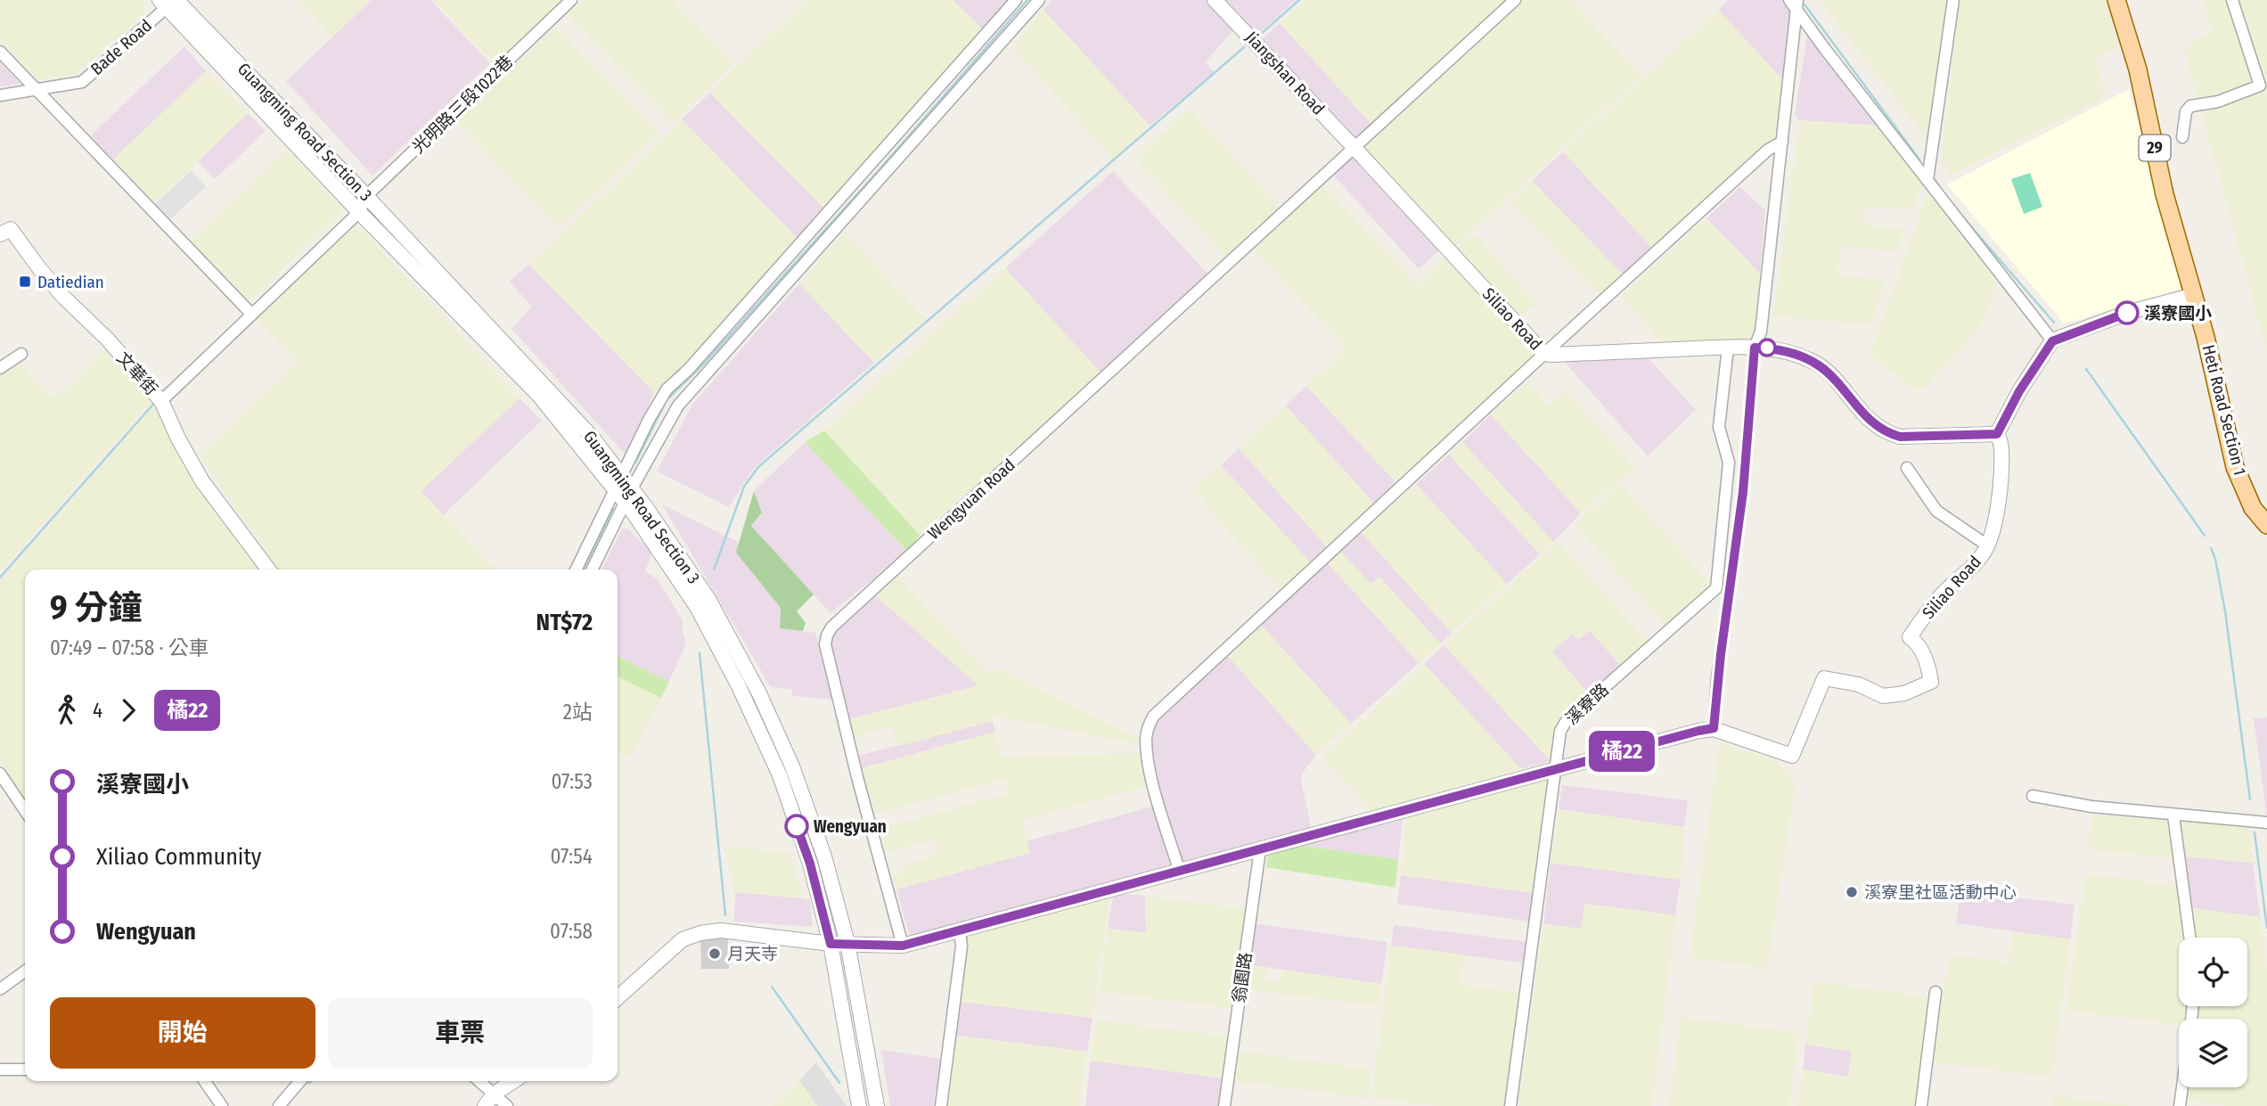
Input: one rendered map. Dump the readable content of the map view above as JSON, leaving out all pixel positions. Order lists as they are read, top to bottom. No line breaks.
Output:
{"streets":{"main road":["29","Heti Road Section 1"],"street":["Bade Road","Jiangshan Road","光明路三段1022巷","Guangming Road Section 3","Siliao Road","文華街","Wengyuan Road","溪寮路","翁園路"]},"crossings":[["Bade Road","Guangming Road Section 3"],["Jiangshan Road","Siliao Road"],["Jiangshan Road","Wengyuan Road"],["光明路三段1022巷","Guangming Road Section 3"],["Siliao Road","Wengyuan Road"],["Siliao Road","溪寮路"]],"places":{"transit":["Datiedian"],"other":["溪寮國小","Wengyuan","溪寮里社區活動中心","月天寺"]},"lines":["bus line 橘22"],"page":{"on_map":"橘22","heading":["9 分鐘","07:49 – 07:58 · 公車","NT$72"],"legs":["4","橘22","2站"],"list":[{"name":"溪寮國小","value":"07:53"},{"name":"Xiliao Community","value":"07:54"},{"name":"Wengyuan","value":"07:58"}],"buttons":["開始","車票"]}}
